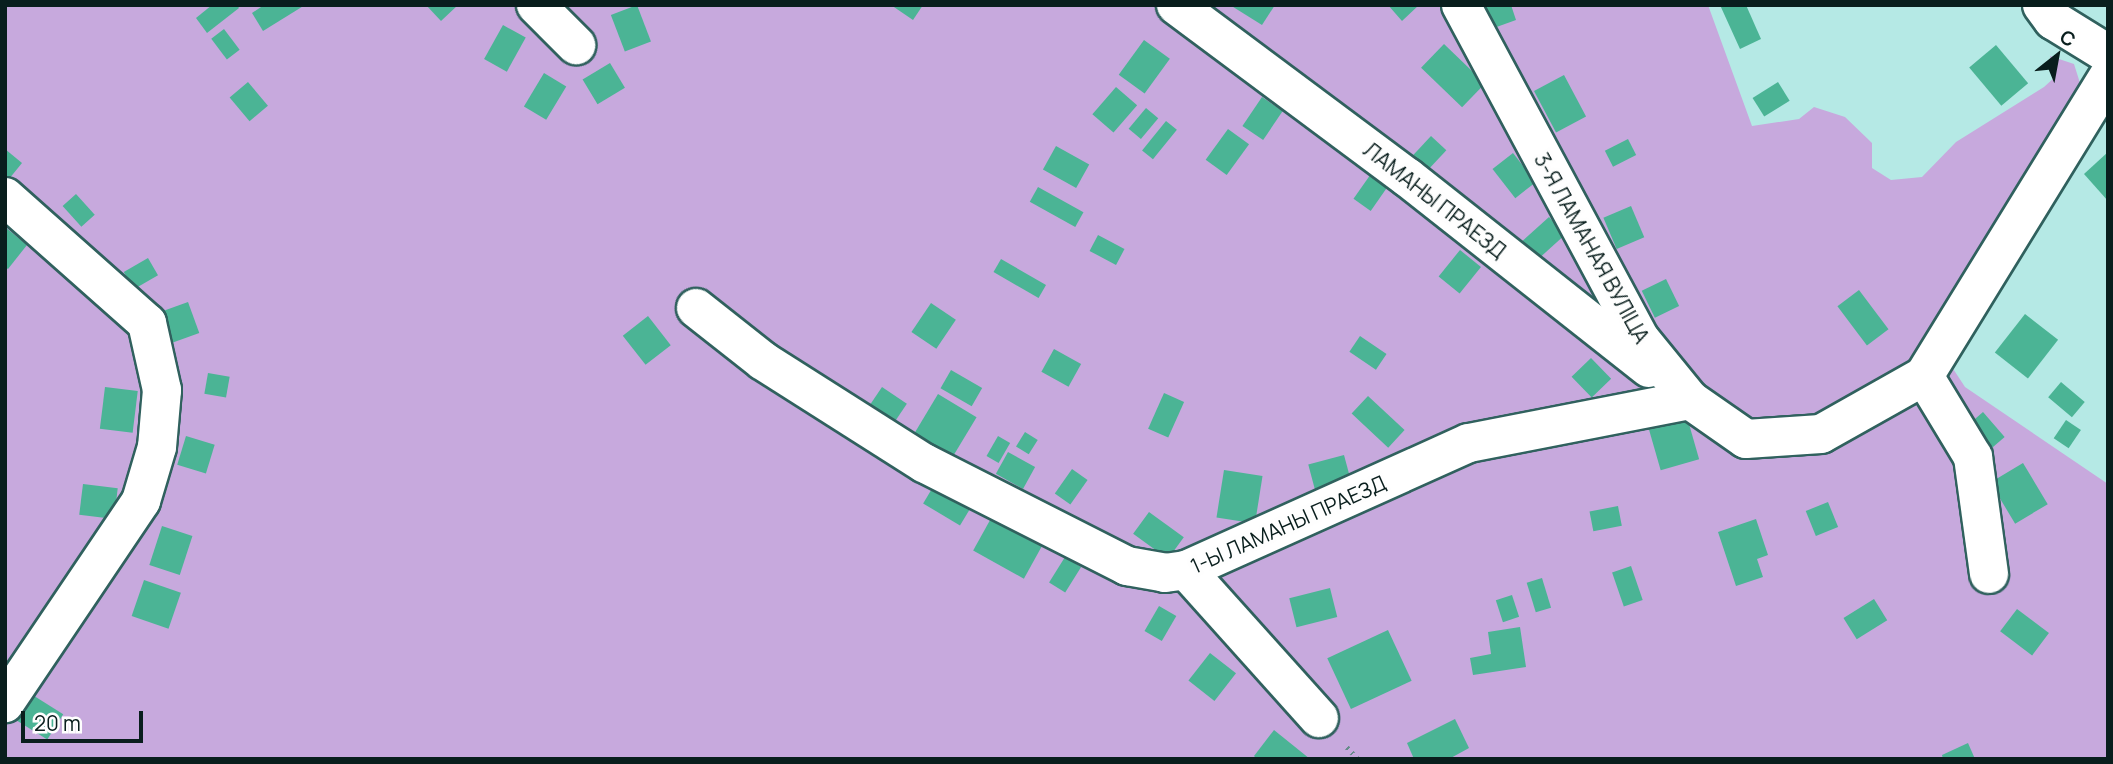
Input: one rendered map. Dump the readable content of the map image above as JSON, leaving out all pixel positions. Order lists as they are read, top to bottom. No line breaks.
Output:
{"streets":{"street":["ЛАМАНЫ ПРАЕЗД","3-Я ЛАМАНАЯ ВУЛІЦА","1-Ы ЛАМАНЫ ПРАЕЗД"]},"crossings":[["ЛАМАНЫ ПРАЕЗД","3-Я ЛАМАНАЯ ВУЛІЦА"],["ЛАМАНЫ ПРАЕЗД","1-Ы ЛАМАНЫ ПРАЕЗД"],["3-Я ЛАМАНАЯ ВУЛІЦА","1-Ы ЛАМАНЫ ПРАЕЗД"]],"scale_bar":"20 m","north":"top right"}
